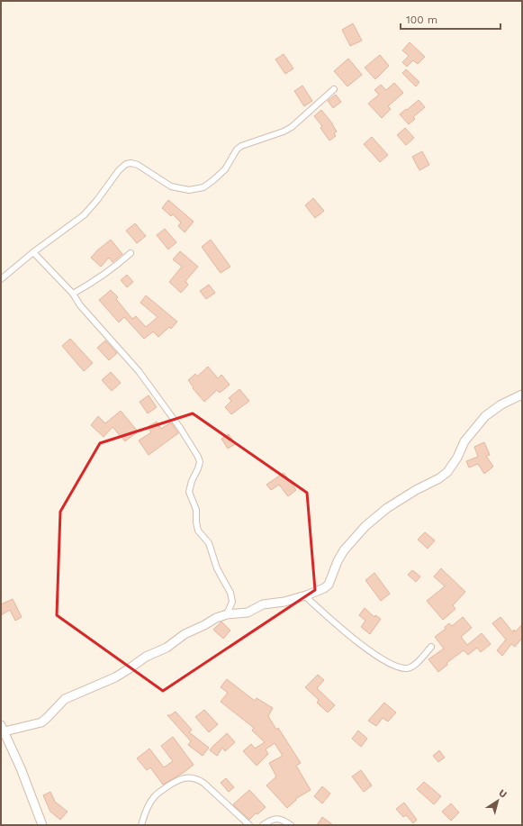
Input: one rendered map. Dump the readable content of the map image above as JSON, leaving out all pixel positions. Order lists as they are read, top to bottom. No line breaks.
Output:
{"scale_bar":"100 m","north":"top right"}
